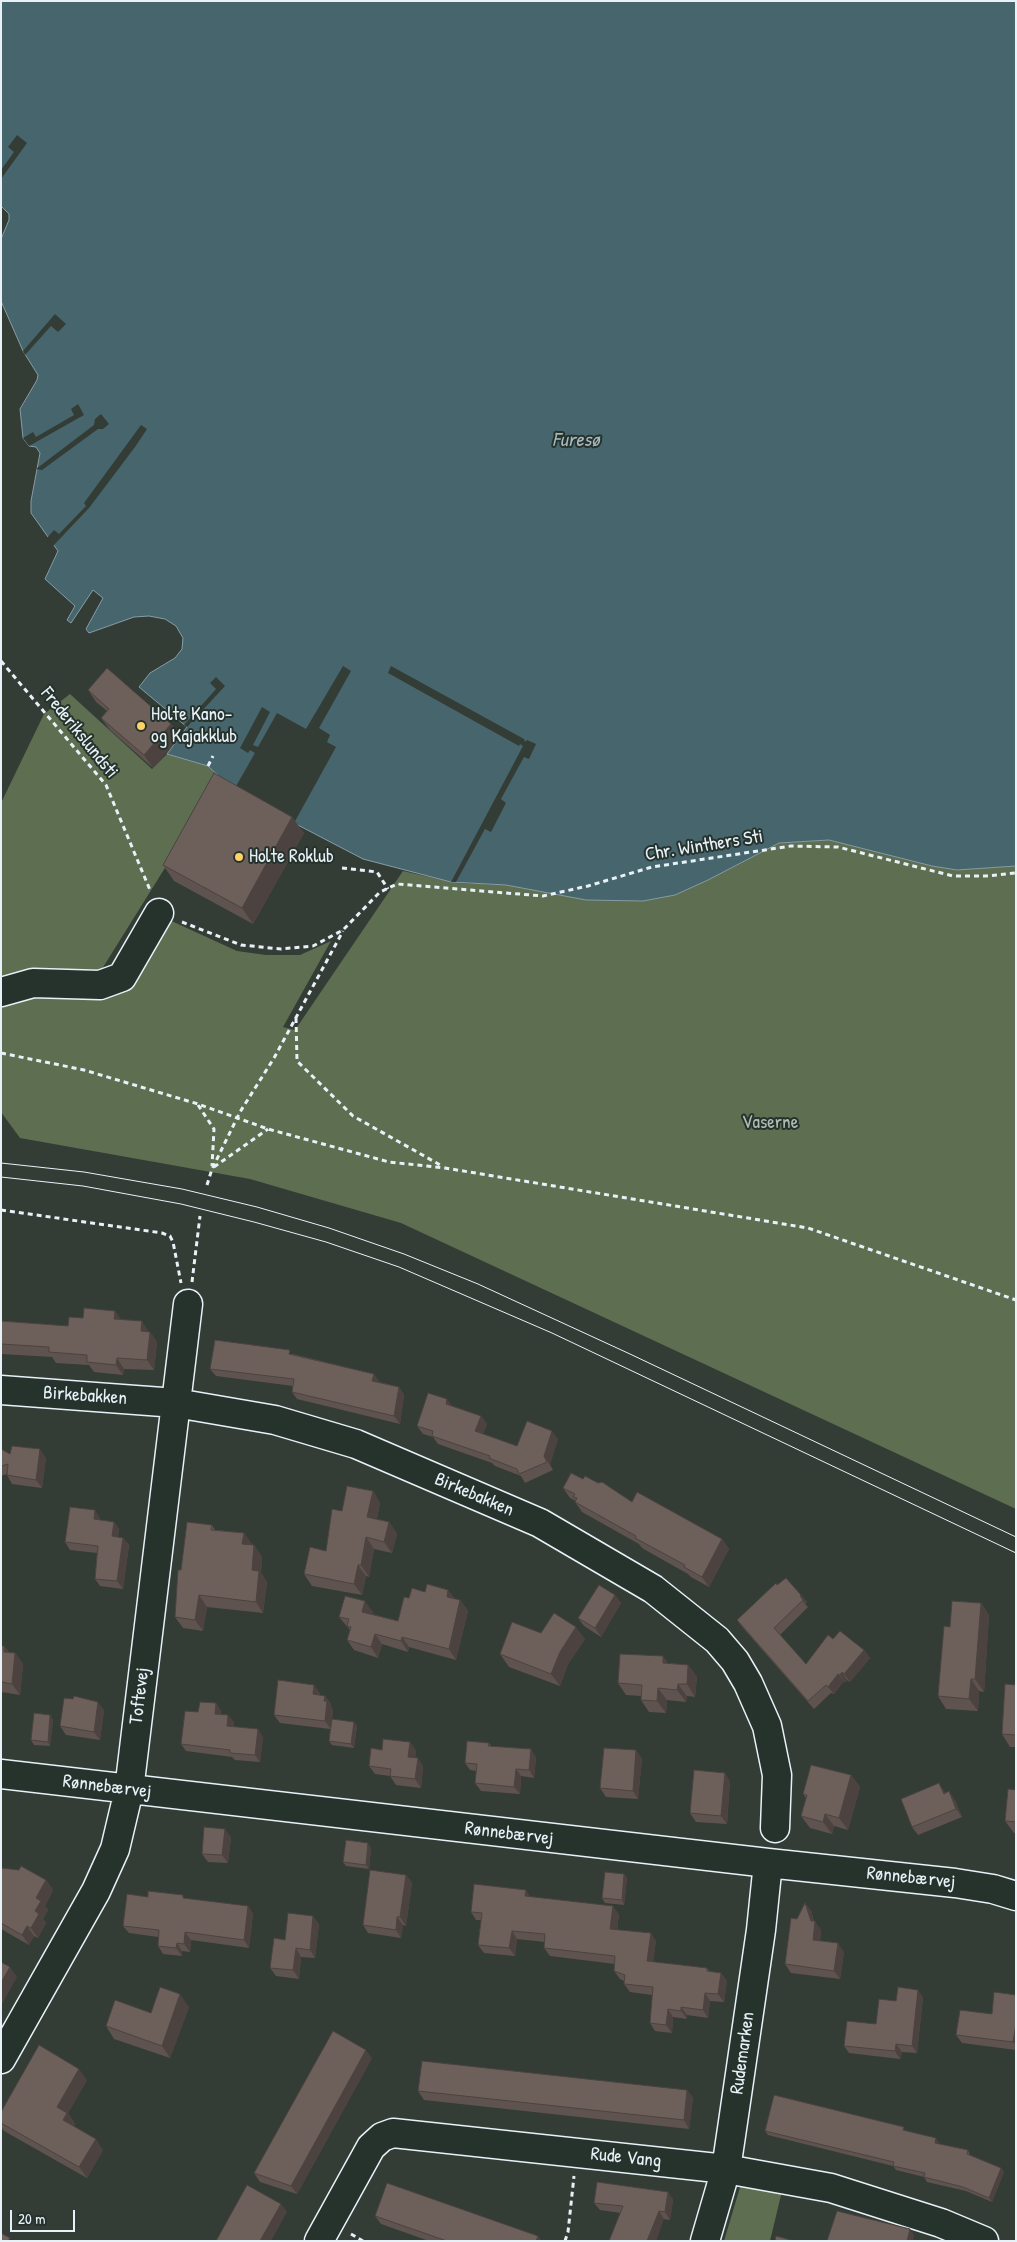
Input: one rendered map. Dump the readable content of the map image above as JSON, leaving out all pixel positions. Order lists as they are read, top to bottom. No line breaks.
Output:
{"streets":{"street":["Birkebakken","Toftevej","Rønnebærvej","Rudemarken","Rude Vang"],"path":["Frederikslundsti","Chr. Winthers Sti"]},"crossings":[["Birkebakken","Toftevej"],["Toftevej","Rønnebærvej"],["Rønnebærvej","Rudemarken"],["Rudemarken","Rude Vang"]],"water":["Furesø"],"parks":["Vaserne"],"places":["Holte Kano- og Kajakklub","Holte Roklub"],"scale_bar":"20 m"}
